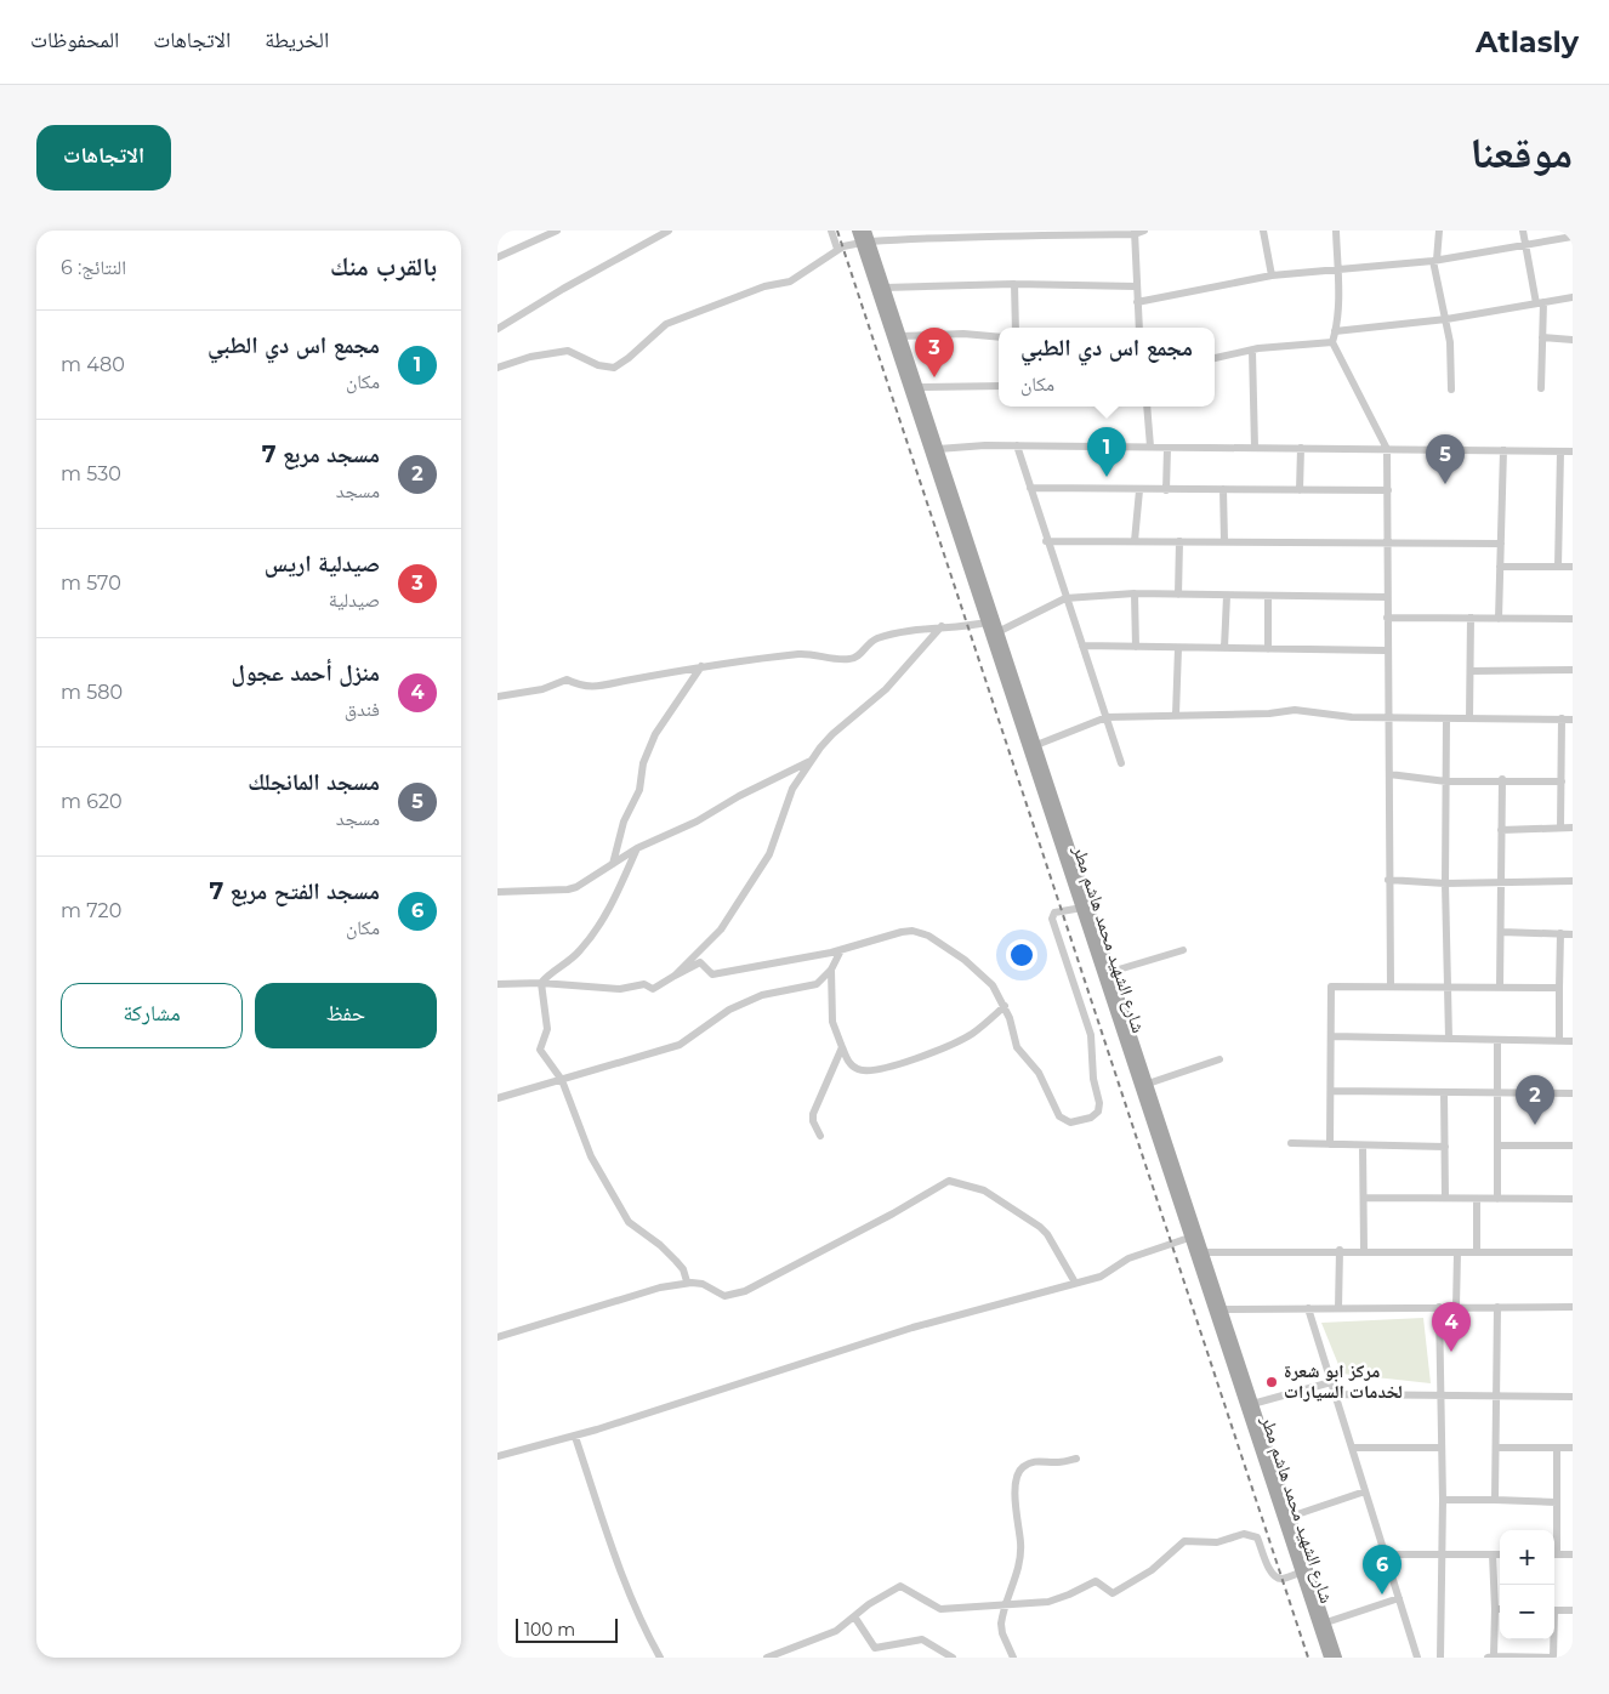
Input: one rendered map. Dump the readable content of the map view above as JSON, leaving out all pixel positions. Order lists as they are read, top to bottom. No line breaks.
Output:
{"streets":{"main road":["شارع الشهيد محمد هاشم مطر"]},"places":["مركز ابو شعرة لخدمات السيارات"],"scale_bar":"100 m","page":{"header":"Atlasly","nav":["الخريطة","الاتجاهات","المحفوظات"],"title":"موقعنا","buttons":["الاتجاهات",["حفظ","مشاركة"]],"heading":["بالقرب منك","النتائج: 6"],"list":[{"mark":"1","name":"مجمع اس دي الطبي","note":"مكان","value":"480 m"},{"mark":"2","name":"مسجد مربع 7","note":"مسجد","value":"530 m"},{"mark":"3","name":"صيدلية اريس","note":"صيدلية","value":"570 m"},{"mark":"4","name":"منزل أحمد عجول","note":"فندق","value":"580 m"},{"mark":"5","name":"مسجد المانجلك","note":"مسجد","value":"620 m"},{"mark":"6","name":"مسجد الفتح مربع 7","note":"مكان","value":"720 m"}],"popup":["مجمع اس دي الطبي","مكان"],"pins":["3","1","5","2","4","6"],"map_buttons":["+","−"],"scale":"100 m"}}
